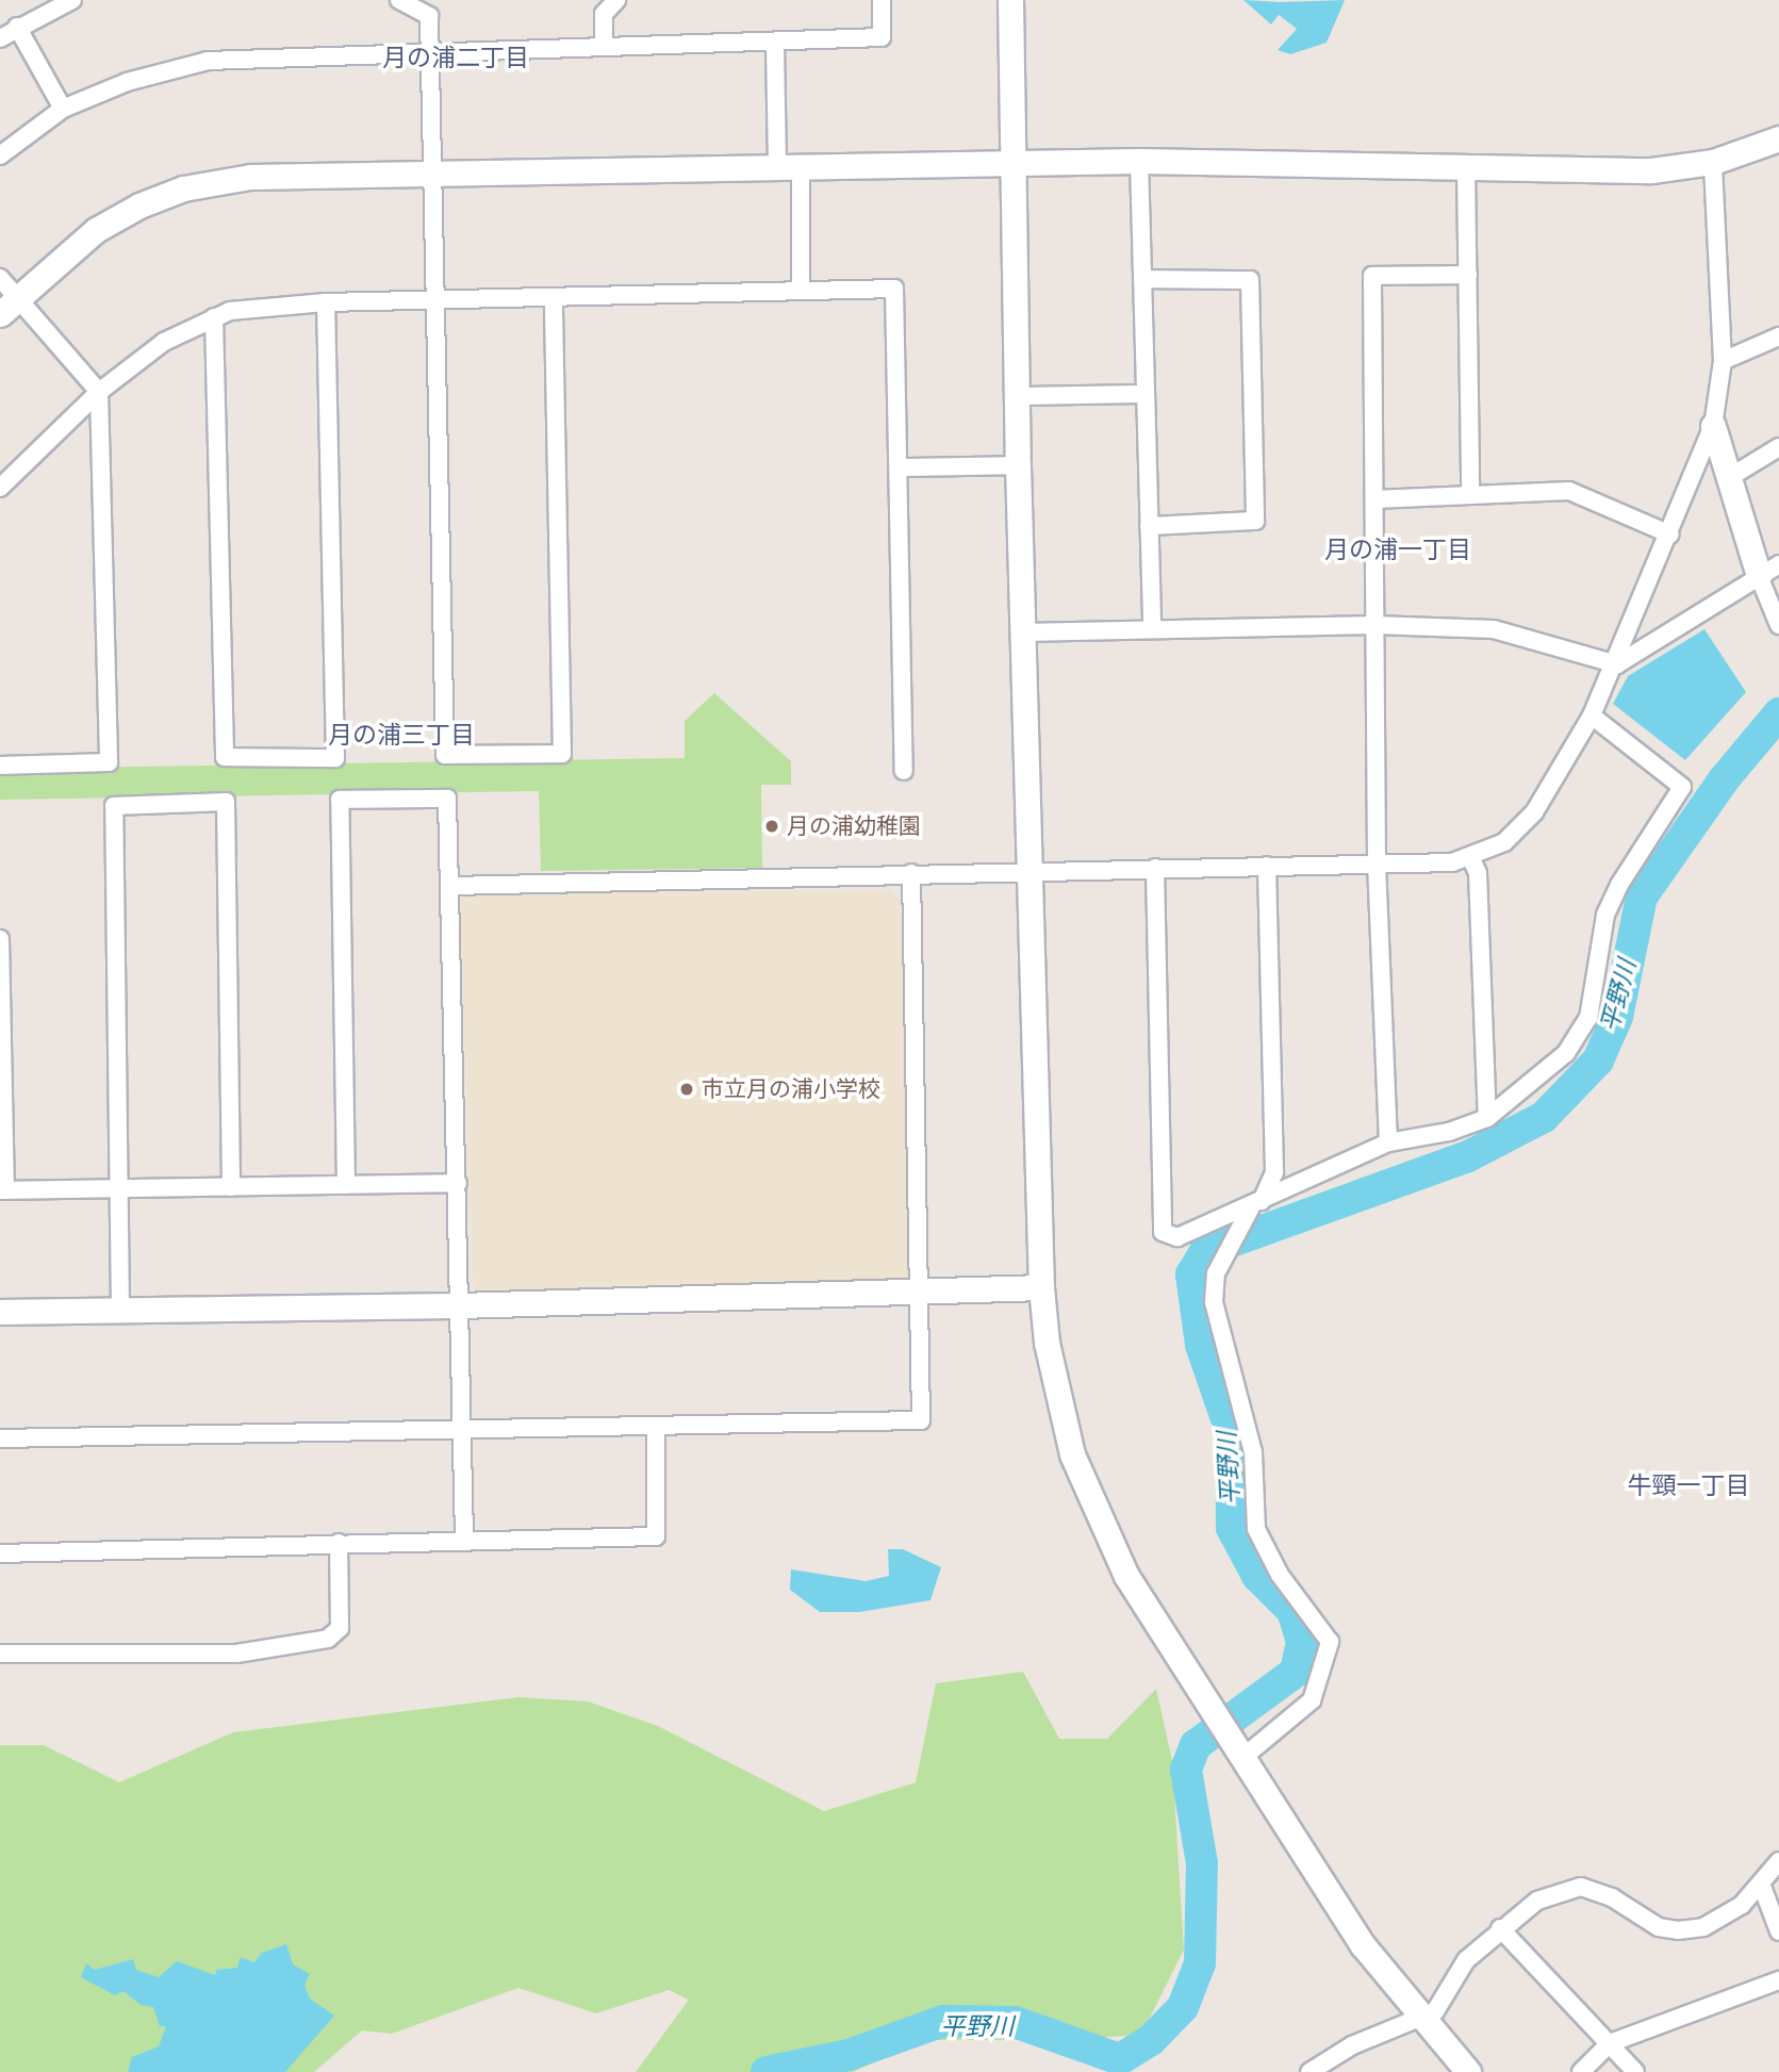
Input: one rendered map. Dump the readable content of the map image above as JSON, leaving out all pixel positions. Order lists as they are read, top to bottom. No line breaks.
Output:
{"districts":["月の浦二丁目","月の浦一丁目","月の浦三丁目","牛頸一丁目"],"water":["平野川"],"places":["月の浦幼稚園","市立月の浦小学校"]}
